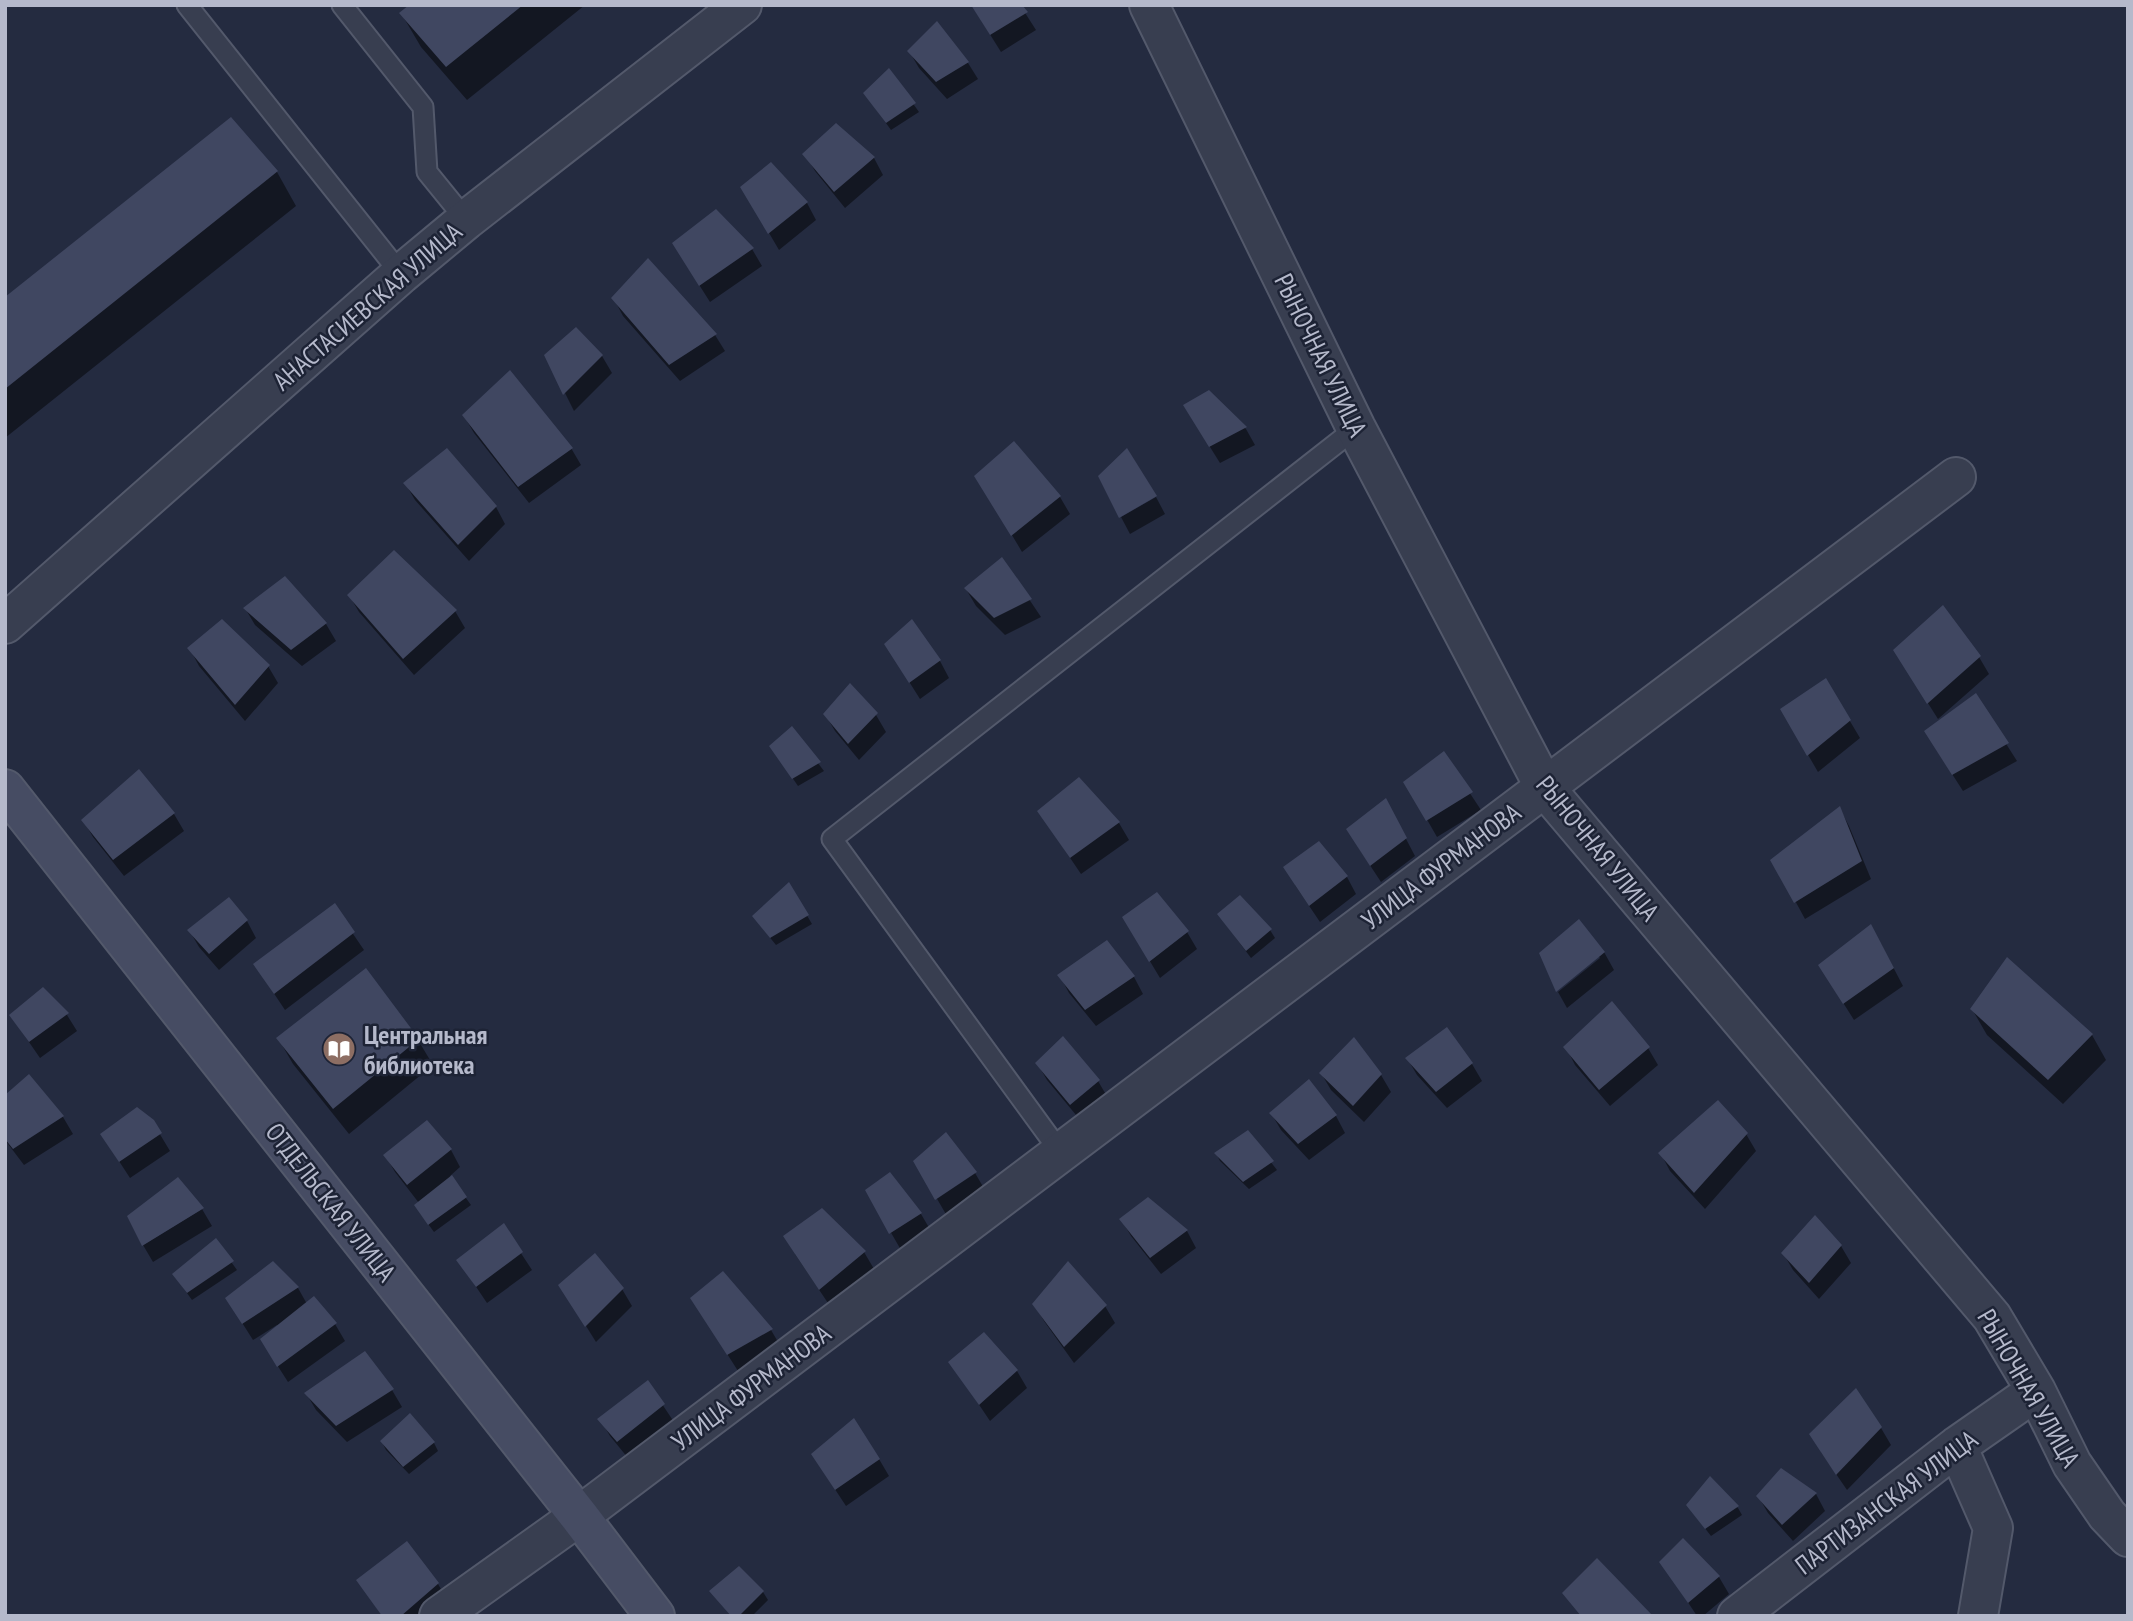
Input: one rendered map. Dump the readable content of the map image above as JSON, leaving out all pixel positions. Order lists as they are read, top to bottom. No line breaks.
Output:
{"streets":{"street":["АНАСТАСИЕВСКАЯ УЛИЦА","РЫНОЧНАЯ УЛИЦА","УЛИЦА ФУРМАНОВА","ОТДЕЛЬСКАЯ УЛИЦА","ПАРТИЗАНСКАЯ УЛИЦА"]},"crossings":[["РЫНОЧНАЯ УЛИЦА","УЛИЦА ФУРМАНОВА"],["РЫНОЧНАЯ УЛИЦА","ПАРТИЗАНСКАЯ УЛИЦА"],["УЛИЦА ФУРМАНОВА","ОТДЕЛЬСКАЯ УЛИЦА"]],"places":{"library":["Центральная библиотека"]}}
